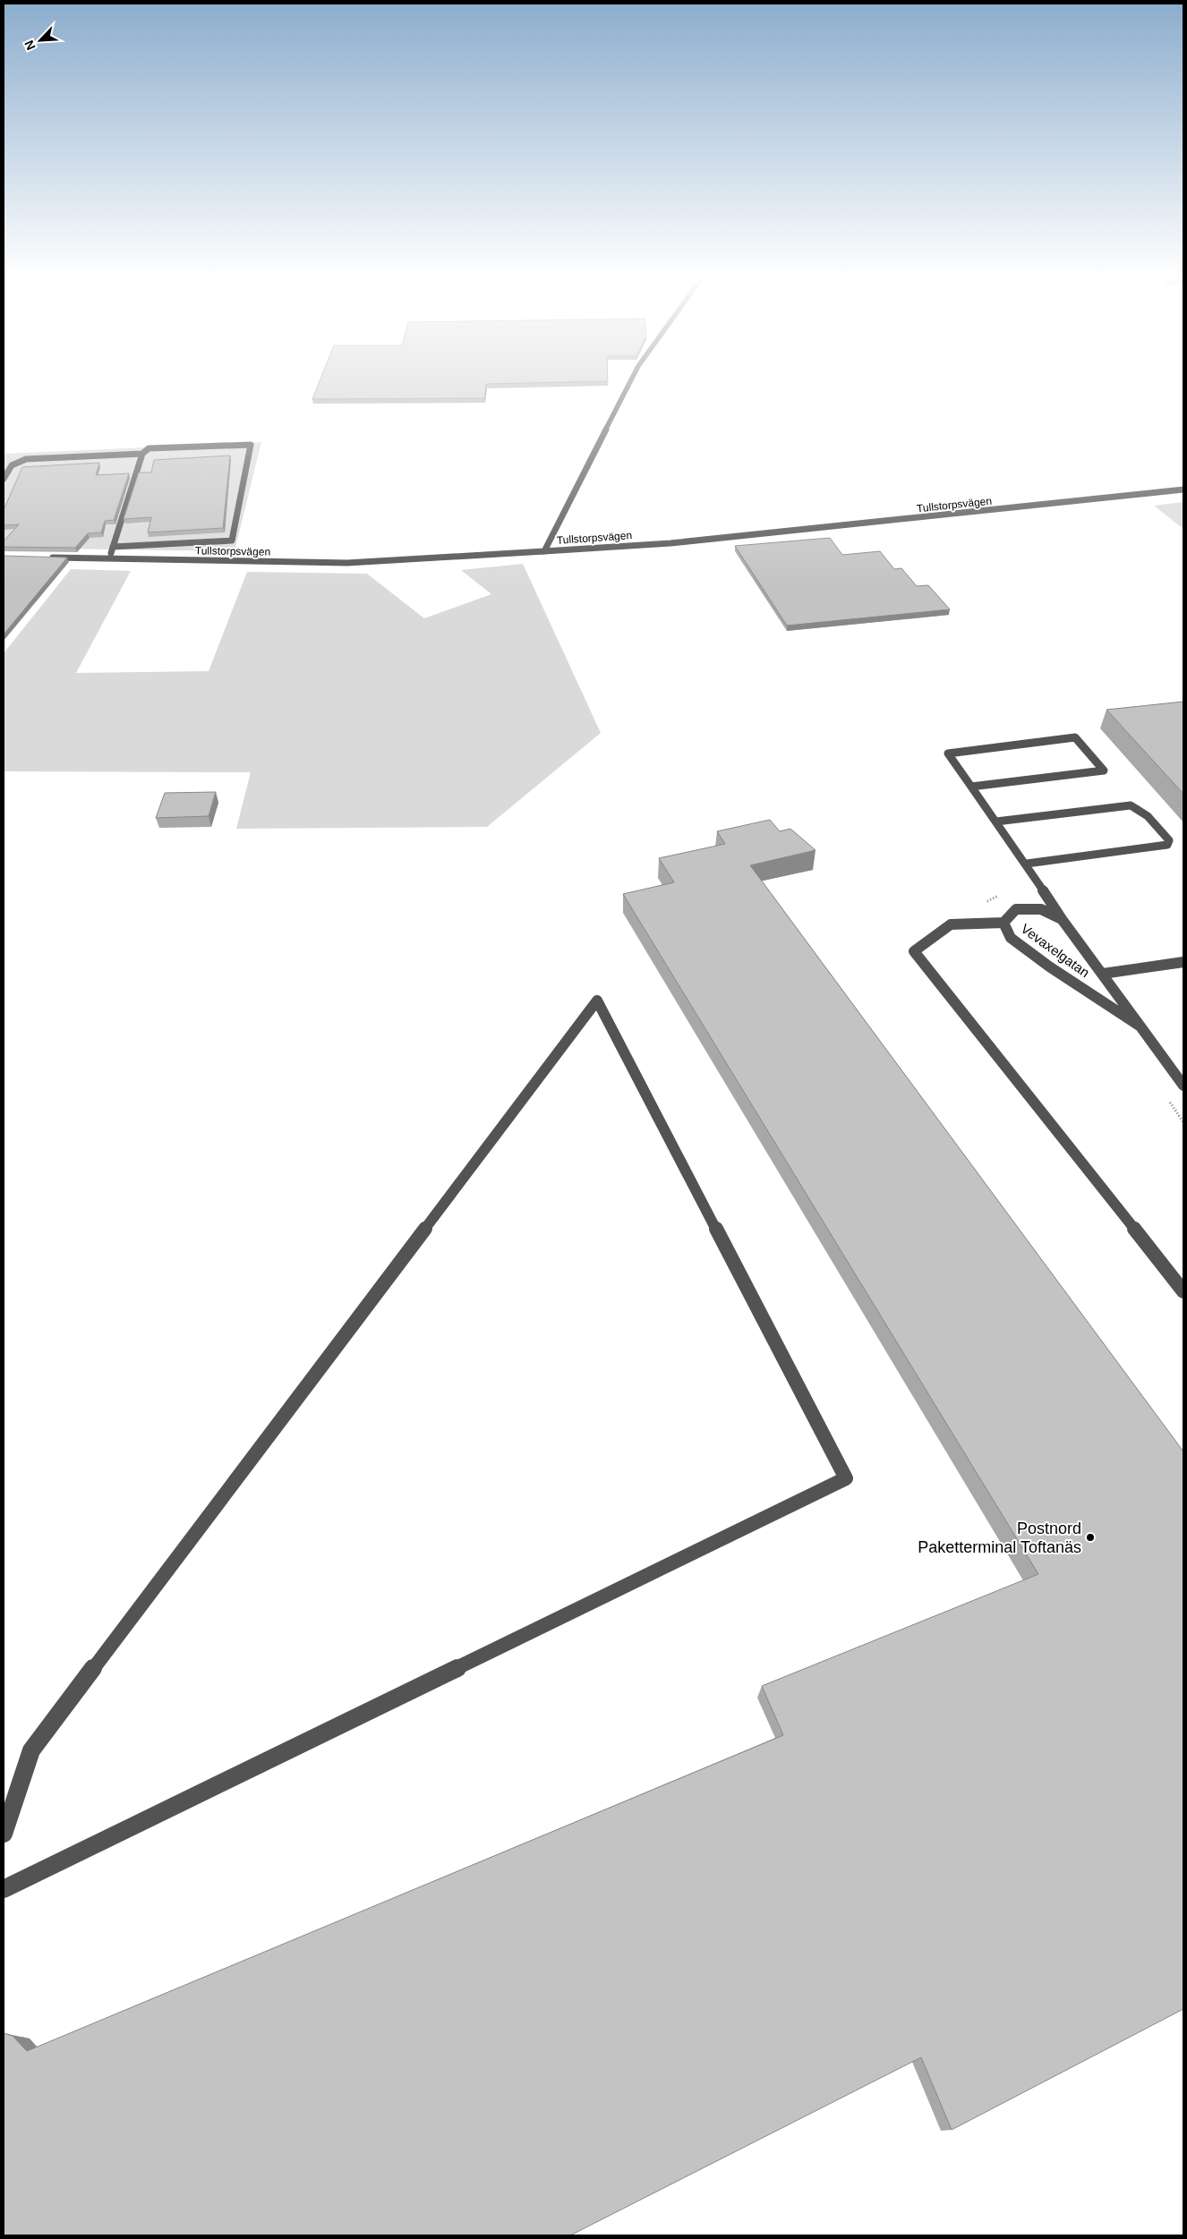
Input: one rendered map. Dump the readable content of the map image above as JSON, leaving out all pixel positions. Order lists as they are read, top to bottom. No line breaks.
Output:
{"streets":{"street":["Tullstorpsvägen","Vevaxelgatan"]},"places":["Postnord Paketterminal Toftanäs"],"north":"bottom left"}
